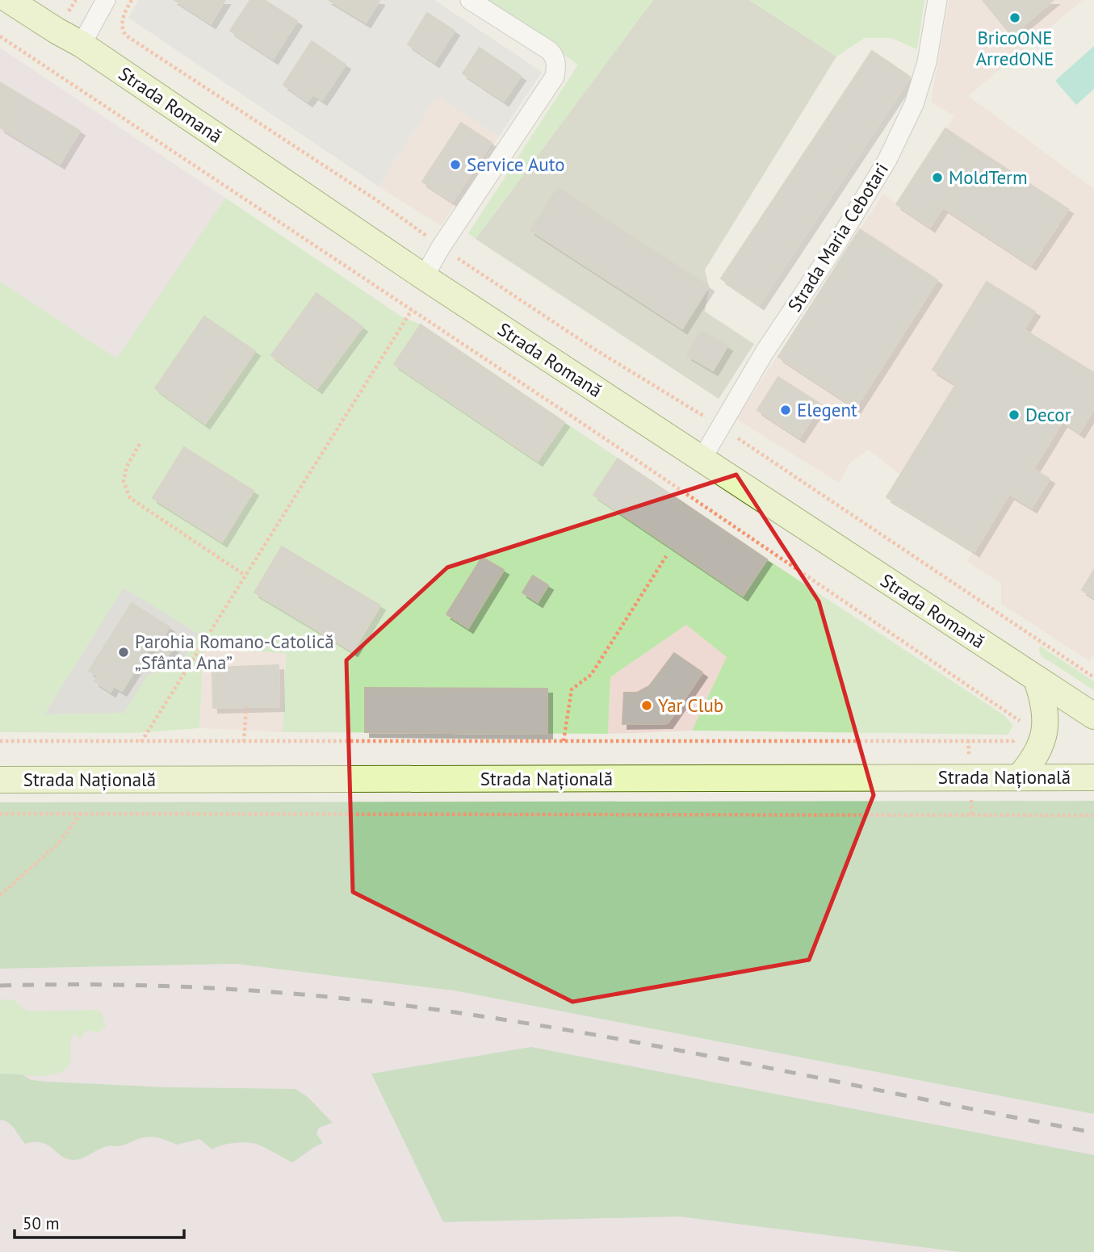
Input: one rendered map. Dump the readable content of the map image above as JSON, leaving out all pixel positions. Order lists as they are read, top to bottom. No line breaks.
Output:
{"streets":{"main road":["Strada Romană","Strada Națională"],"street":["Strada Maria Cebotari"]},"crossings":[["Strada Romană","Strada Maria Cebotari"]],"places":["BricoONE ArredONE","Service Auto","MoldTerm","Elegent","Decor","Parohia Romano-Catolică „Sfânta Ana”","Yar Club"],"scale_bar":"50 m"}
